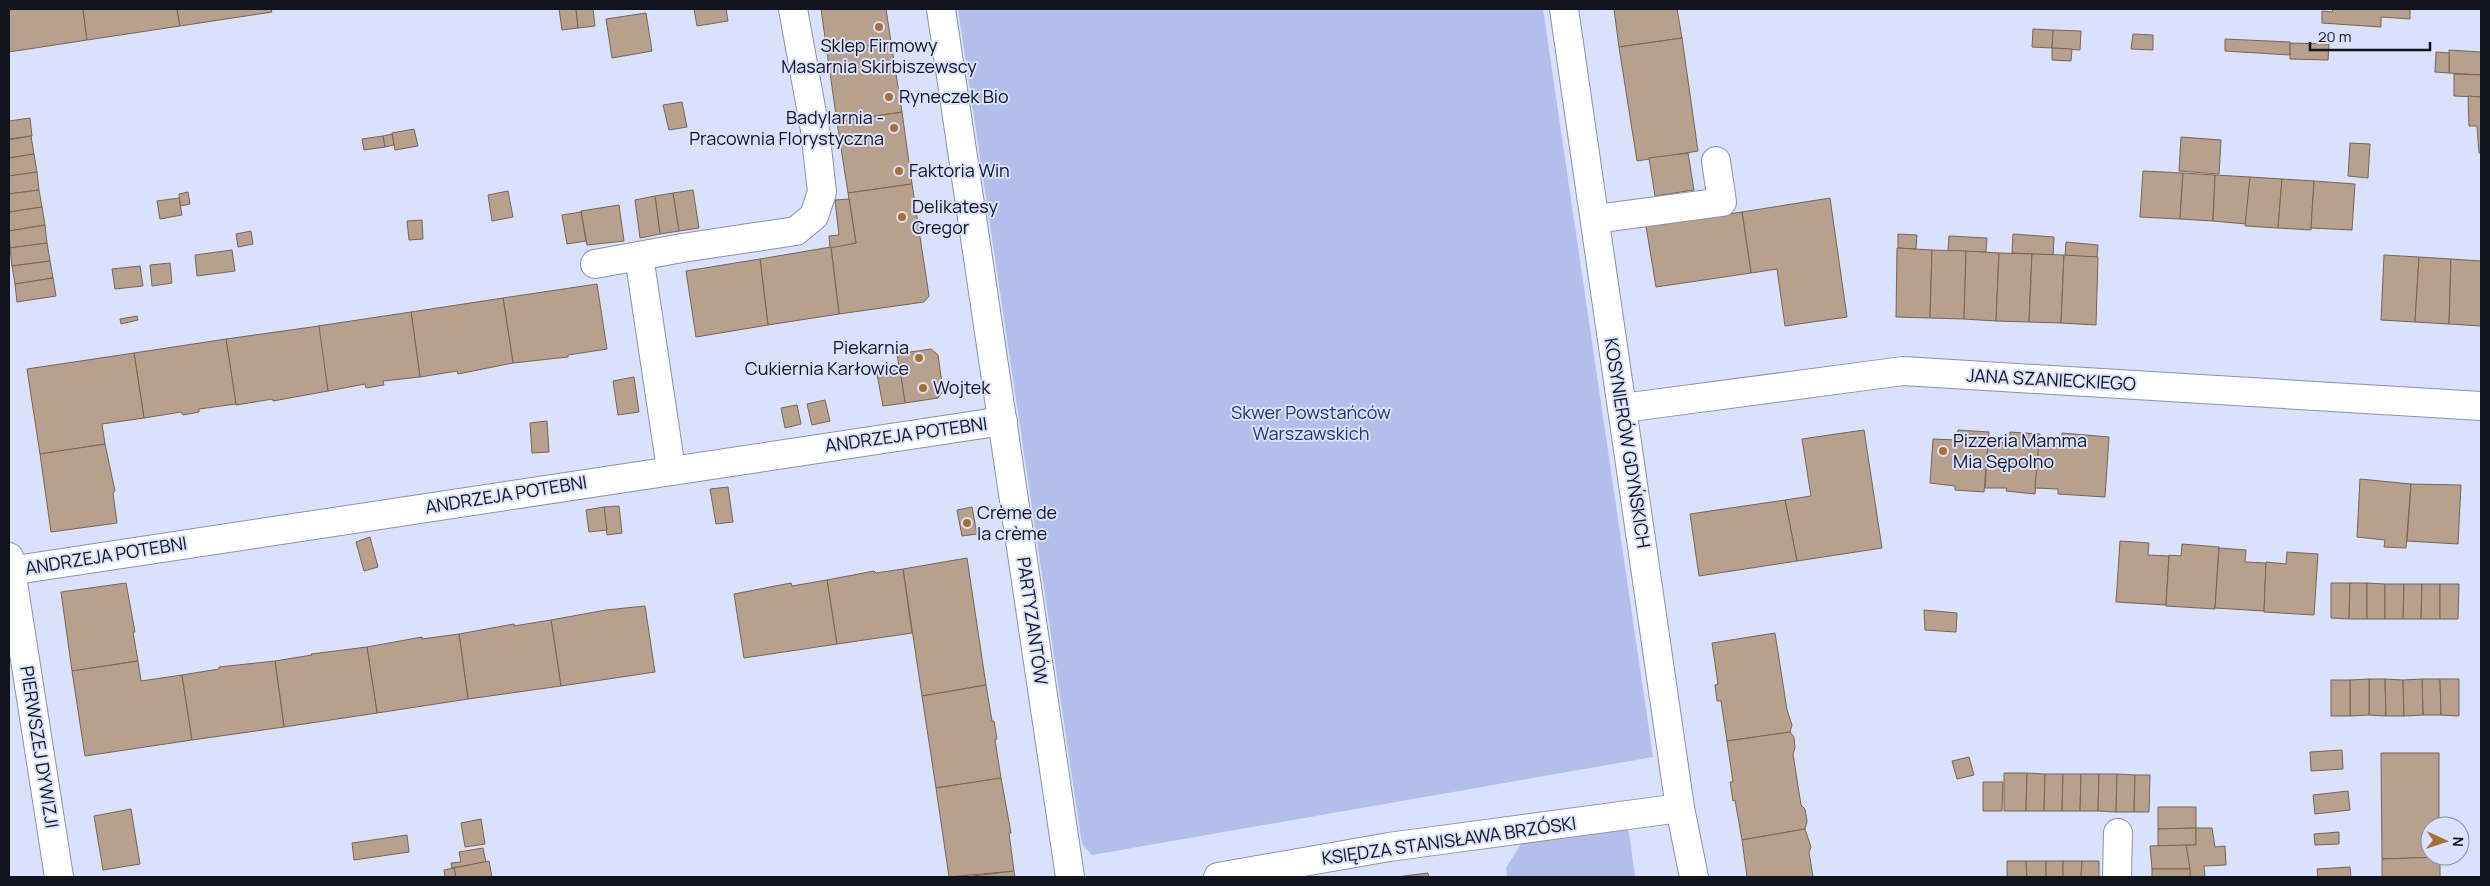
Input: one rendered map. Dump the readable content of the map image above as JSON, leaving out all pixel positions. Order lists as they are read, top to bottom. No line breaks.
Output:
{"streets":{"street":["JANA SZANIECKIEGO","ANDRZEJA POTEBNI","KOSYNIERÓW GDYŃSKICH","PARTYZANTÓW","PIERWSZEJ DYWIZJI","KSIĘDZA STANISŁAWA BRZÓSKI"]},"crossings":[["JANA SZANIECKIEGO","KOSYNIERÓW GDYŃSKICH"],["ANDRZEJA POTEBNI","PARTYZANTÓW"],["ANDRZEJA POTEBNI","PIERWSZEJ DYWIZJI"],["KOSYNIERÓW GDYŃSKICH","KSIĘDZA STANISŁAWA BRZÓSKI"]],"parks":["Skwer Powstańców Warszawskich"],"places":["Sklep Firmowy Masarnia Skirbiszewscy","Ryneczek Bio","Badylarnia - Pracownia Florystyczna","Faktoria Win","Delikatesy Gregor","Piekarnia Cukiernia Karłowice","Wojtek","Pizzeria Mamma Mia Sępolno","Crème de la crème"],"scale_bar":"20 m","north":"right"}
